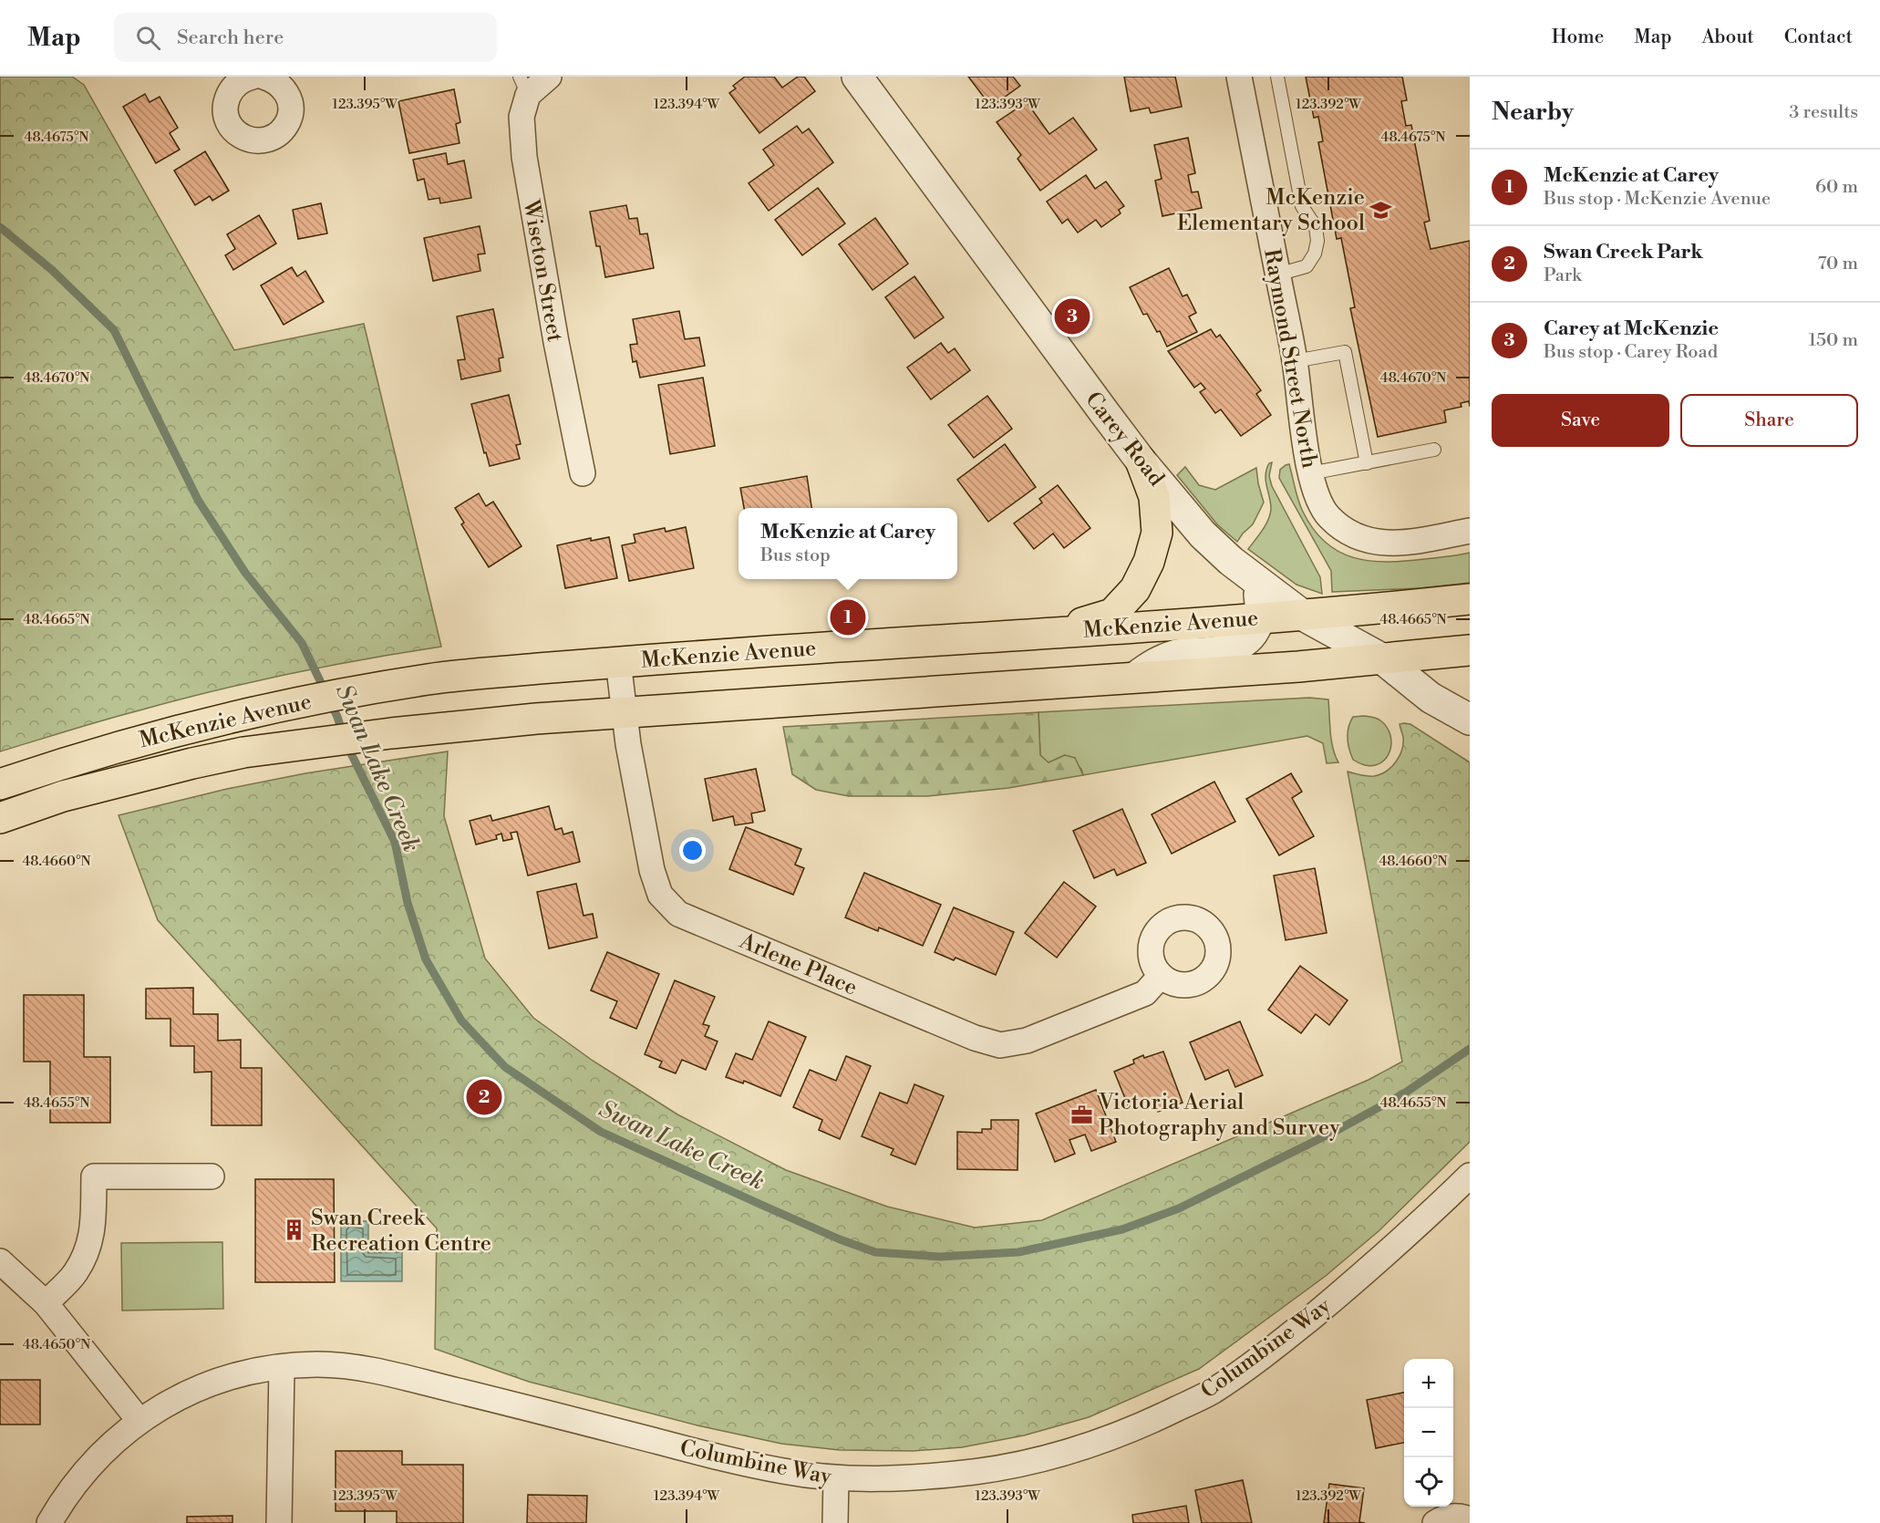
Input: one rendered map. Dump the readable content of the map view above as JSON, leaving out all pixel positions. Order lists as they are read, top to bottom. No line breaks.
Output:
{"streets":{"main road":["McKenzie Avenue"],"street":["Wiseton Street","Raymond Street North","Carey Road","Arlene Place","Columbine Way"]},"crossings":[["Carey Road","McKenzie Avenue"],["McKenzie Avenue","Arlene Place"]],"water":["Swan Lake Creek"],"places":{"school or university":["McKenzie Elementary School"],"office":["Victoria Aerial Photography and Survey"],"building":["Swan Creek Recreation Centre"]},"page":{"header":"Map","search":"Search here","nav":["Home","Map","About","Contact"],"heading":["Nearby","3 results"],"list":[{"mark":"1","name":"McKenzie at Carey","note":"Bus stop · McKenzie Avenue","value":"60 m"},{"mark":"2","name":"Swan Creek Park","note":"Park","value":"70 m"},{"mark":"3","name":"Carey at McKenzie","note":"Bus stop · Carey Road","value":"150 m"}],"pins":["3","1","2"],"buttons":["Save","Share"],"popup":["McKenzie at Carey","Bus stop"],"map_buttons":["+","−"]},"coordinates":["123.395°W","123.394°W","123.393°W","123.392°W","48.4675°N","48.4670°N","48.4665°N","48.4660°N","48.4655°N","48.4650°N"]}
